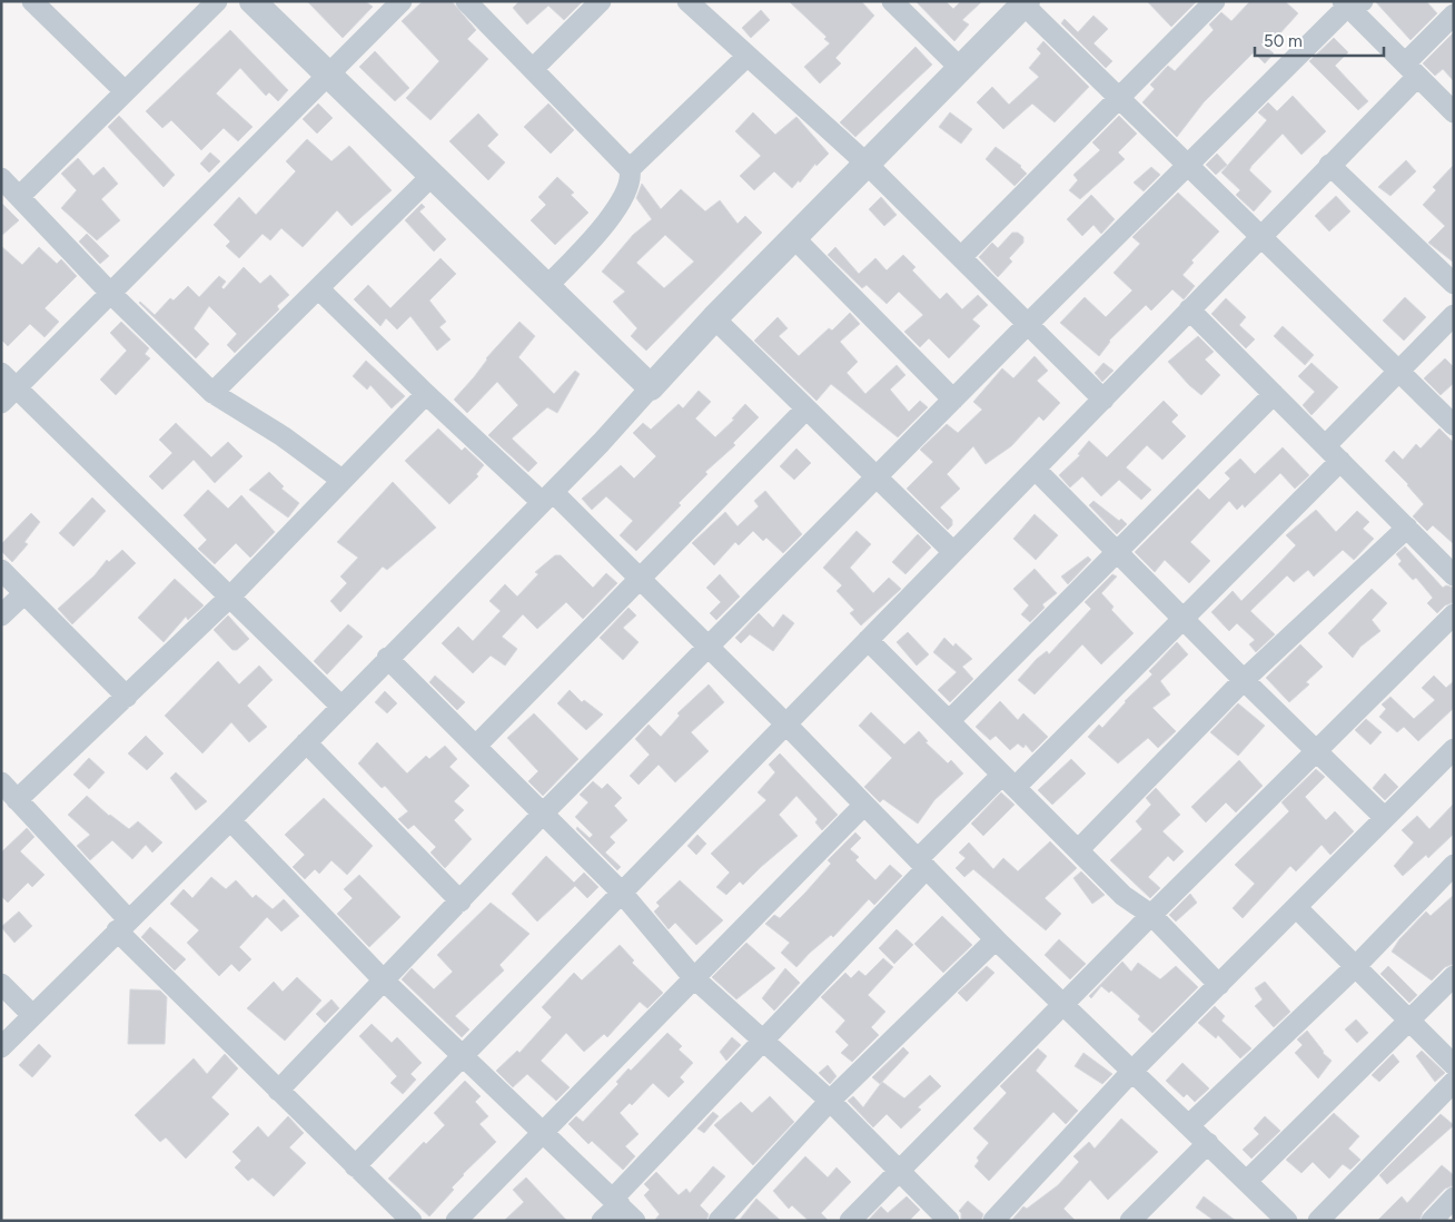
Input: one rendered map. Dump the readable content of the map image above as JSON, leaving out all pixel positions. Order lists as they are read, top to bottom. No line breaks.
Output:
{"scale_bar":"50 m"}
